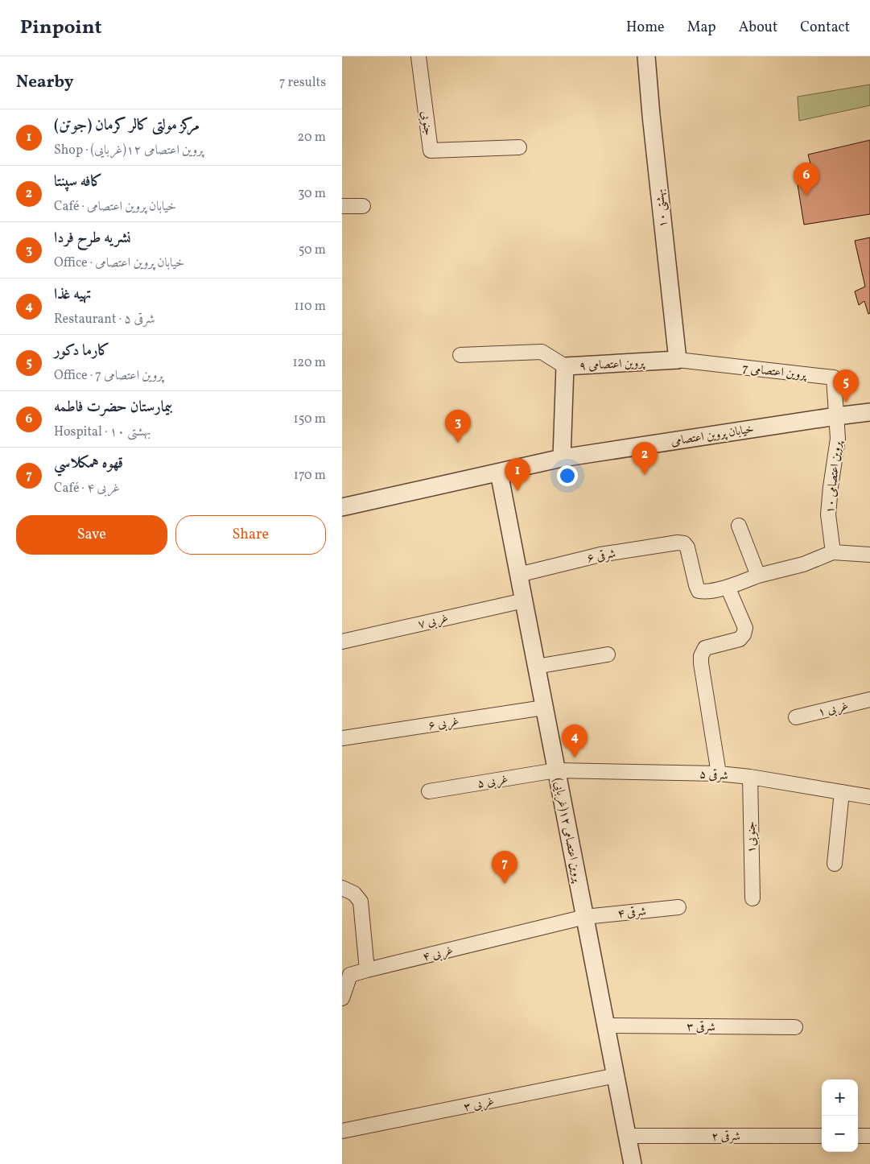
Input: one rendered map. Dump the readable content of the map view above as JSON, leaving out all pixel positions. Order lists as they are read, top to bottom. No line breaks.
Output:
{"streets":{"street":["جنوبی","بهشتی ۱۰","پروین اعتصامی ۹","پروین اعتصامی 7","خیابان پروین اعتصامی","پروین اعتصامی ۱۰","شرقی ۶","غربی ۷","غربی ۱","غربی ۶","شرقی ۵","غربی ۵","پروین اعتصامی ۱۲(غربایی)","جنوبی۱","شرقی ۴","غربی ۴","شرقی ۳","غربی ۳","شرقی ۲"]},"crossings":[["بهشتی ۱۰","پروین اعتصامی ۹"],["بهشتی ۱۰","پروین اعتصامی 7"],["پروین اعتصامی ۹","پروین اعتصامی 7"],["پروین اعتصامی ۹","خیابان پروین اعتصامی"],["پروین اعتصامی 7","خیابان پروین اعتصامی"],["پروین اعتصامی 7","پروین اعتصامی ۱۰"],["خیابان پروین اعتصامی","پروین اعتصامی ۱۰"],["خیابان پروین اعتصامی","پروین اعتصامی ۱۲(غربایی)"],["شرقی ۶","پروین اعتصامی ۱۲(غربایی)"],["غربی ۷","پروین اعتصامی ۱۲(غربایی)"],["غربی ۶","پروین اعتصامی ۱۲(غربایی)"],["شرقی ۵","غربی ۵"],["شرقی ۵","پروین اعتصامی ۱۲(غربایی)"],["شرقی ۵","جنوبی۱"],["غربی ۵","پروین اعتصامی ۱۲(غربایی)"],["پروین اعتصامی ۱۲(غربایی)","شرقی ۴"],["پروین اعتصامی ۱۲(غربایی)","غربی ۴"],["پروین اعتصامی ۱۲(غربایی)","شرقی ۳"],["پروین اعتصامی ۱۲(غربایی)","غربی ۳"],["پروین اعتصامی ۱۲(غربایی)","شرقی ۲"],["شرقی ۴","غربی ۴"]],"page":{"header":"Pinpoint","nav":["Home","Map","About","Contact"],"heading":["Nearby","7 results"],"list":[{"mark":"1","name":"مرکز مولتی کالر کرمان (جوتن)","note":"Shop · پروین اعتصامی ۱۲(غربایی)","value":"20 m"},{"mark":"2","name":"کافه سپنتا","note":"Café · خیابان پروین اعتصامی","value":"30 m"},{"mark":"3","name":"نشریه طرح فردا","note":"Office · خیابان پروین اعتصامی","value":"50 m"},{"mark":"4","name":"تهیه غذا","note":"Restaurant · شرقی ۵","value":"110 m"},{"mark":"5","name":"کارما دکور","note":"Office · پروین اعتصامی 7","value":"120 m"},{"mark":"6","name":"بیمارستان حضرت فاطمه","note":"Hospital · بهشتی ۱۰","value":"150 m"},{"mark":"7","name":"قهوه همكلاسي","note":"Café · غربی ۴","value":"170 m"}],"pins":["6","5","3","2","1","4","7"],"buttons":["Save","Share"],"map_buttons":["+","−"]}}
